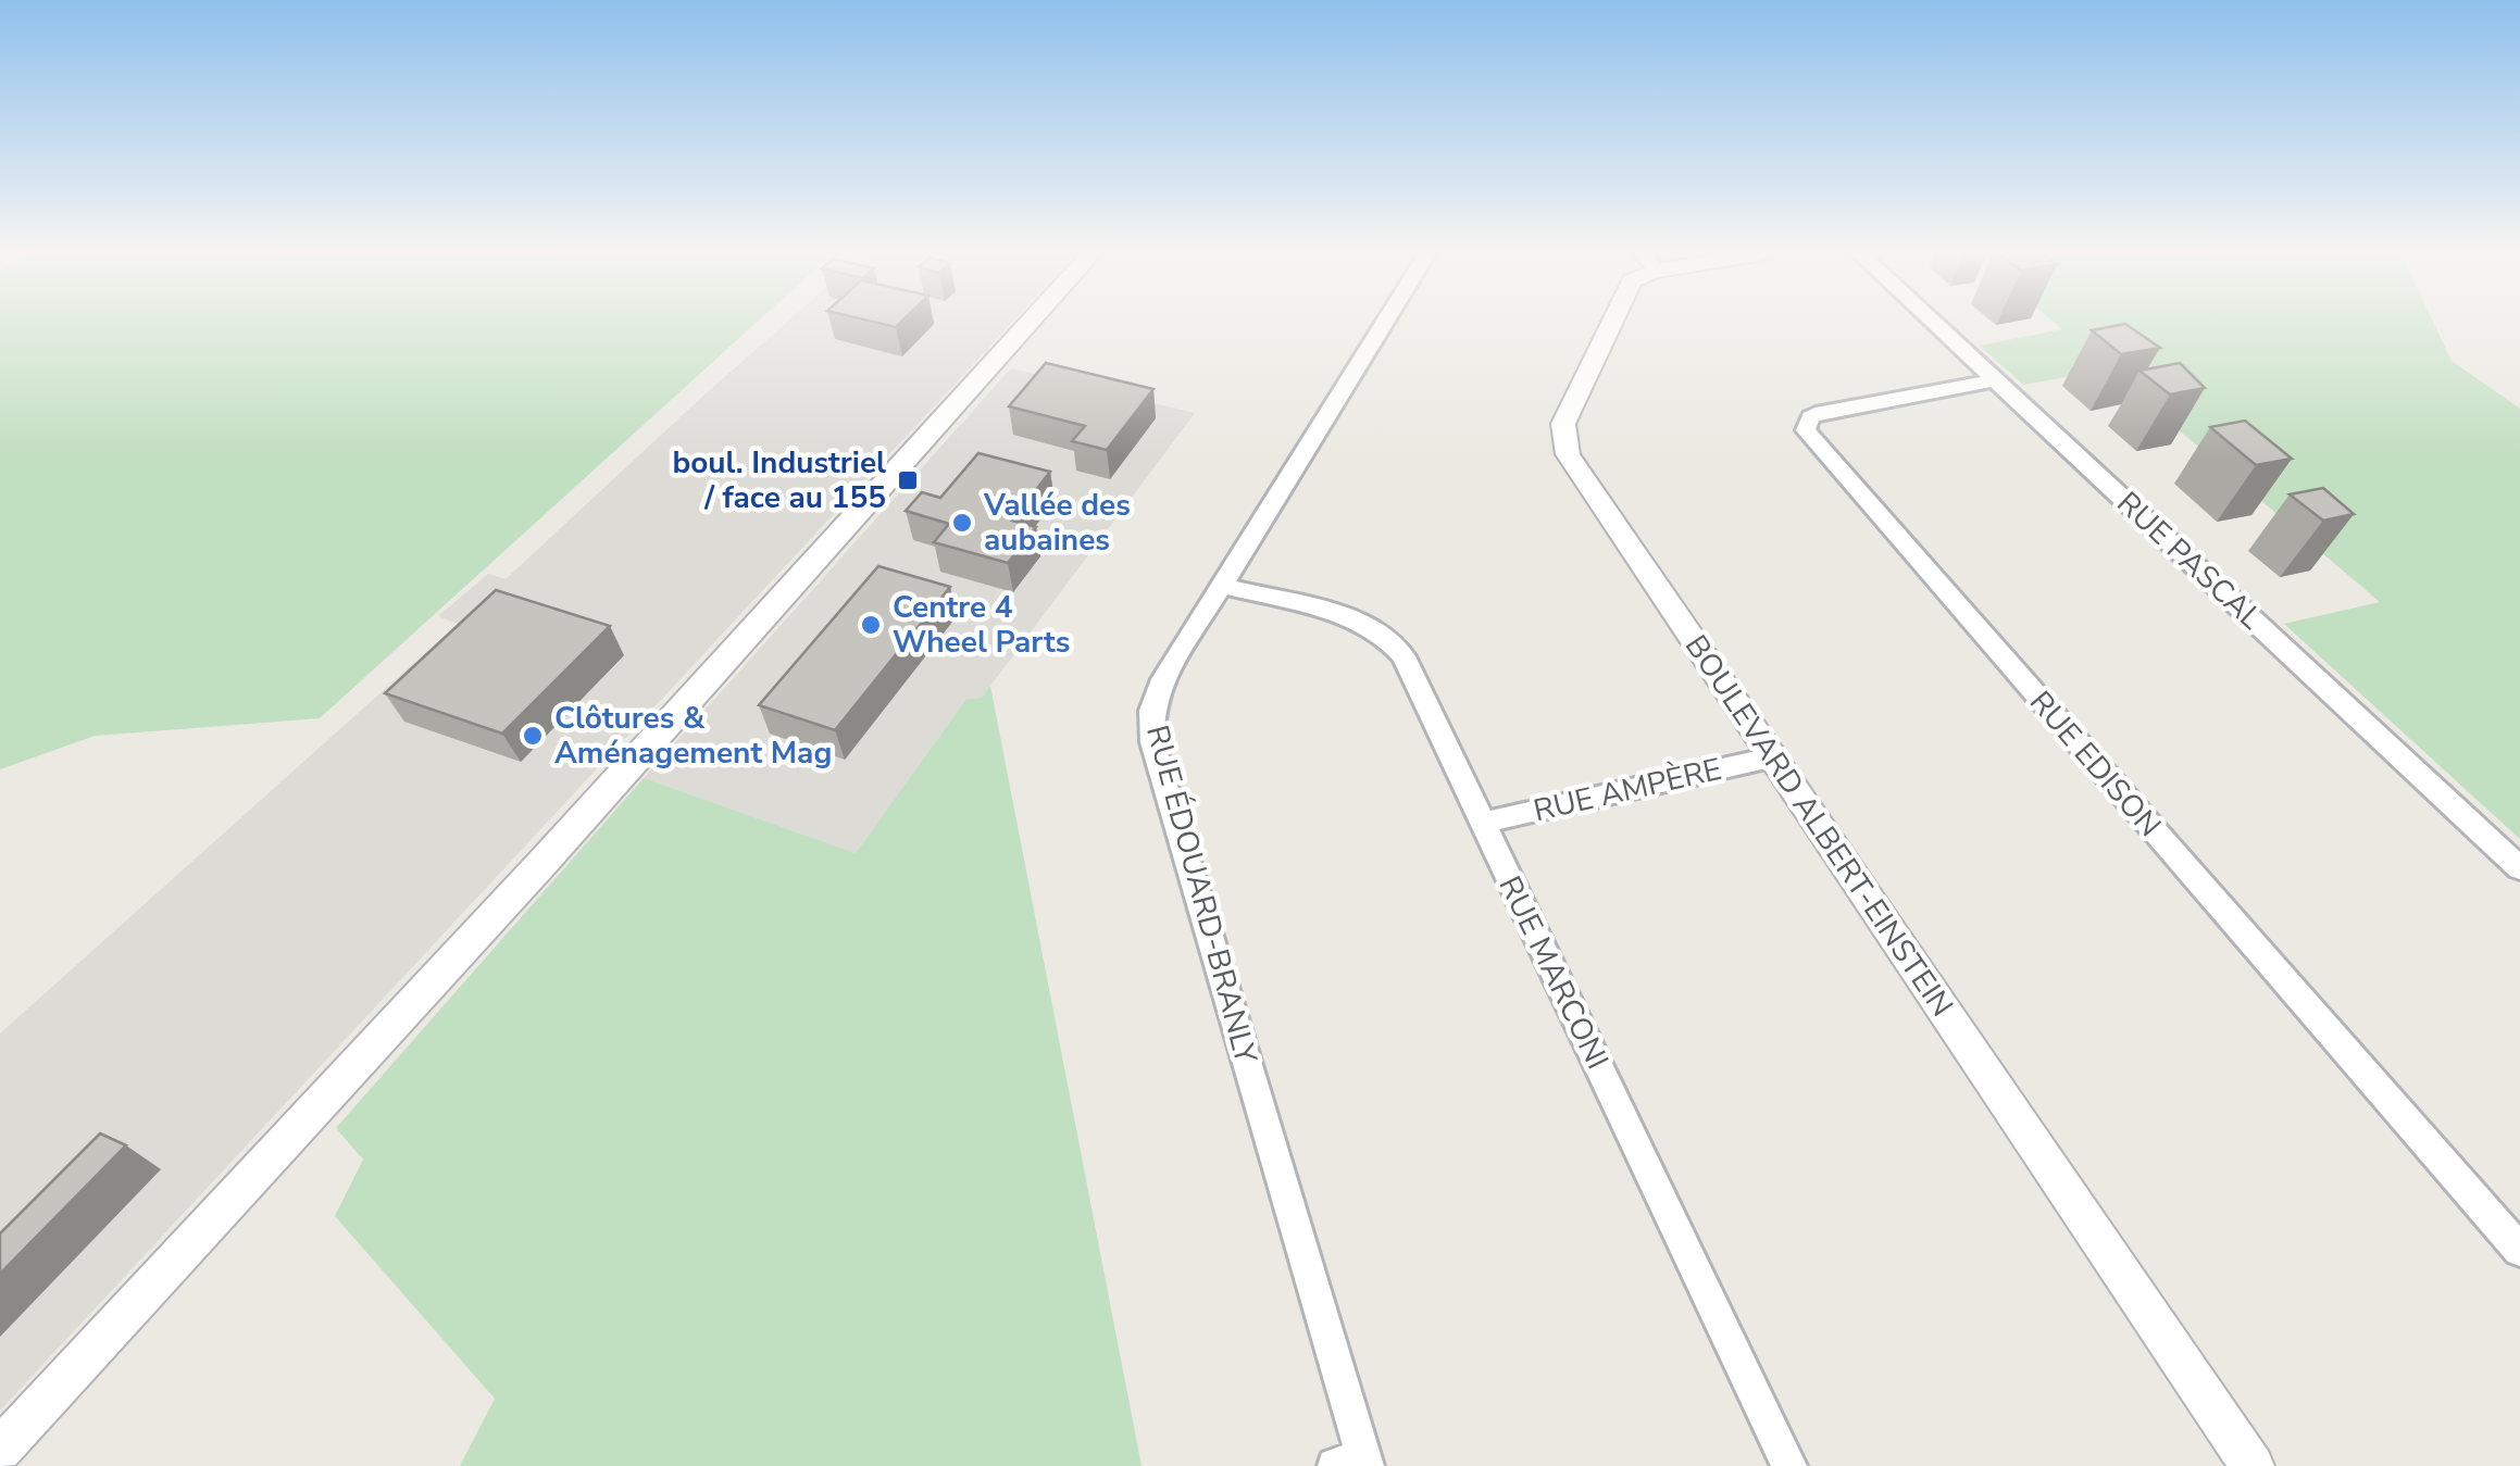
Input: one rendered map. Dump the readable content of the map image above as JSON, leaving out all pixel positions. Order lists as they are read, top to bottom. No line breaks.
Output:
{"streets":{"street":["RUE PASCAL","RUE EDISON","RUE AMPÈRE","BOULEVARD ALBERT-EINSTEIN","RUE ÉDOUARD-BRANLY","RUE MARCONI"]},"crossings":[["RUE PASCAL","RUE EDISON"],["RUE AMPÈRE","BOULEVARD ALBERT-EINSTEIN"],["RUE AMPÈRE","RUE MARCONI"],["RUE ÉDOUARD-BRANLY","RUE MARCONI"]],"places":{"transit":["boul. Industriel / face au 155"],"other":["Vallée des aubaines","Centre 4 Wheel Parts","Clôtures & Aménagement Mag"]}}
